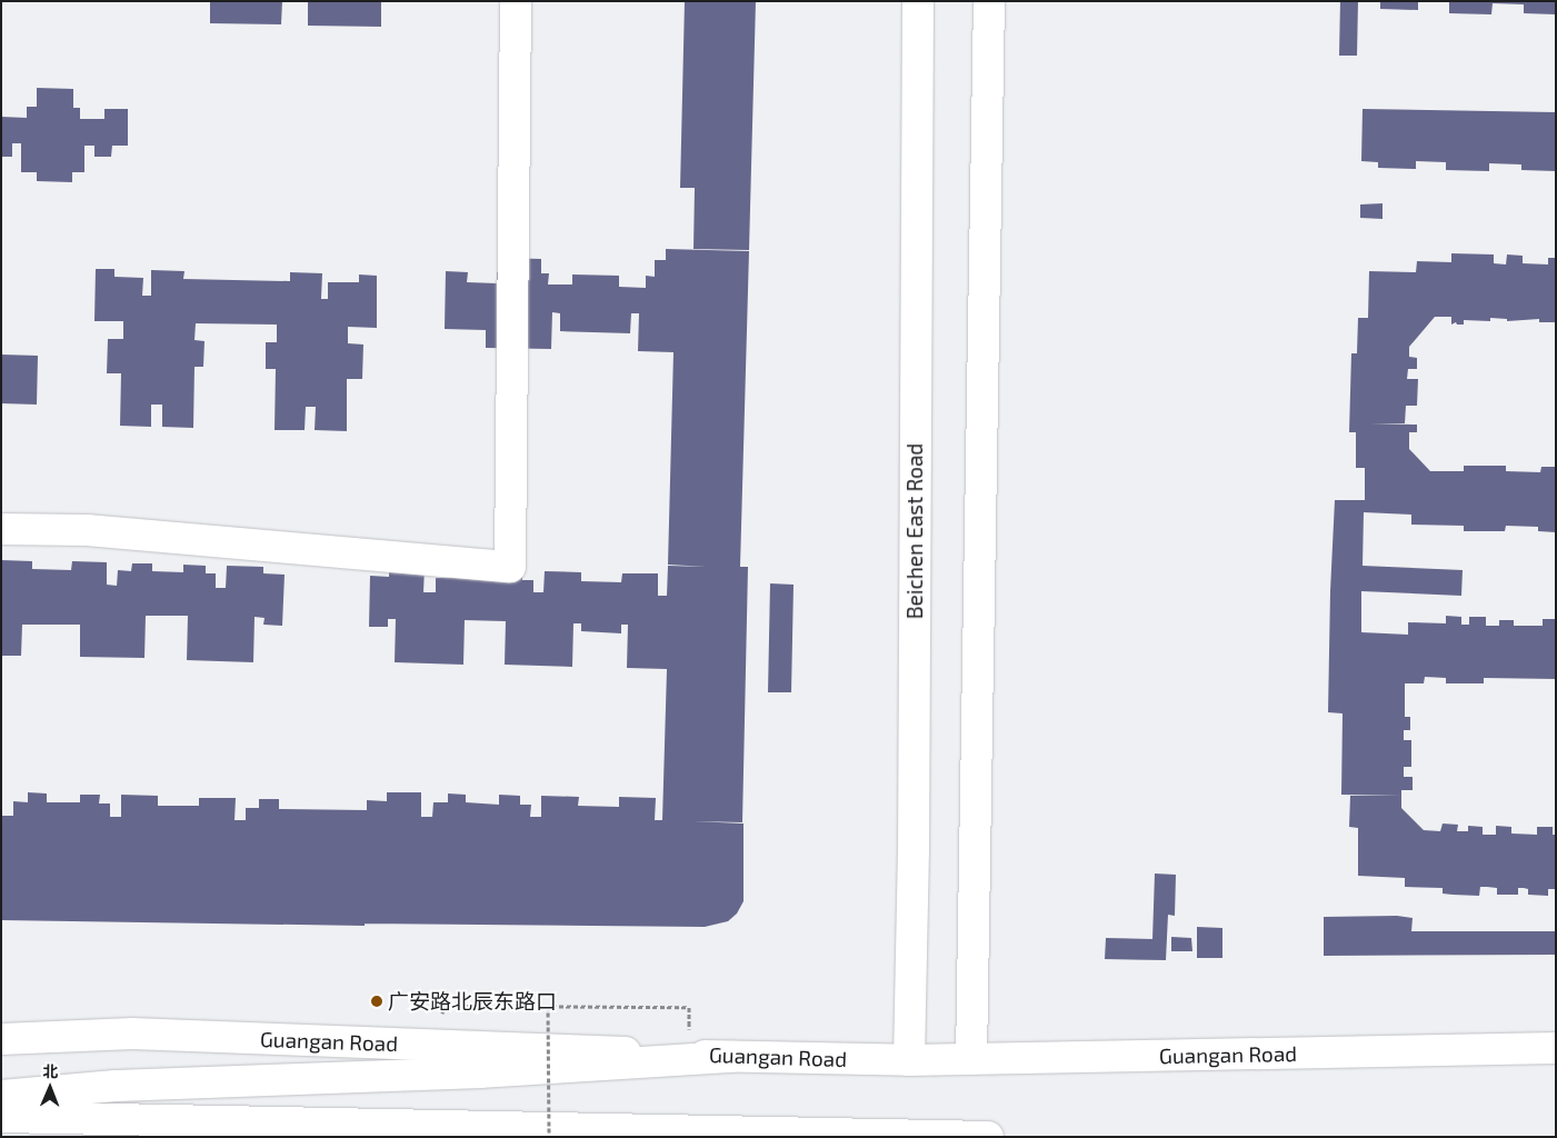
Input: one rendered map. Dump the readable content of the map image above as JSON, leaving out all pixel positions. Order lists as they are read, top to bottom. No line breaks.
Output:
{"streets":{"main road":["Beichen East Road","Guangan Road"]},"crossings":[["Beichen East Road","Guangan Road"]],"places":["广安路北辰东路口"],"north":"top"}
